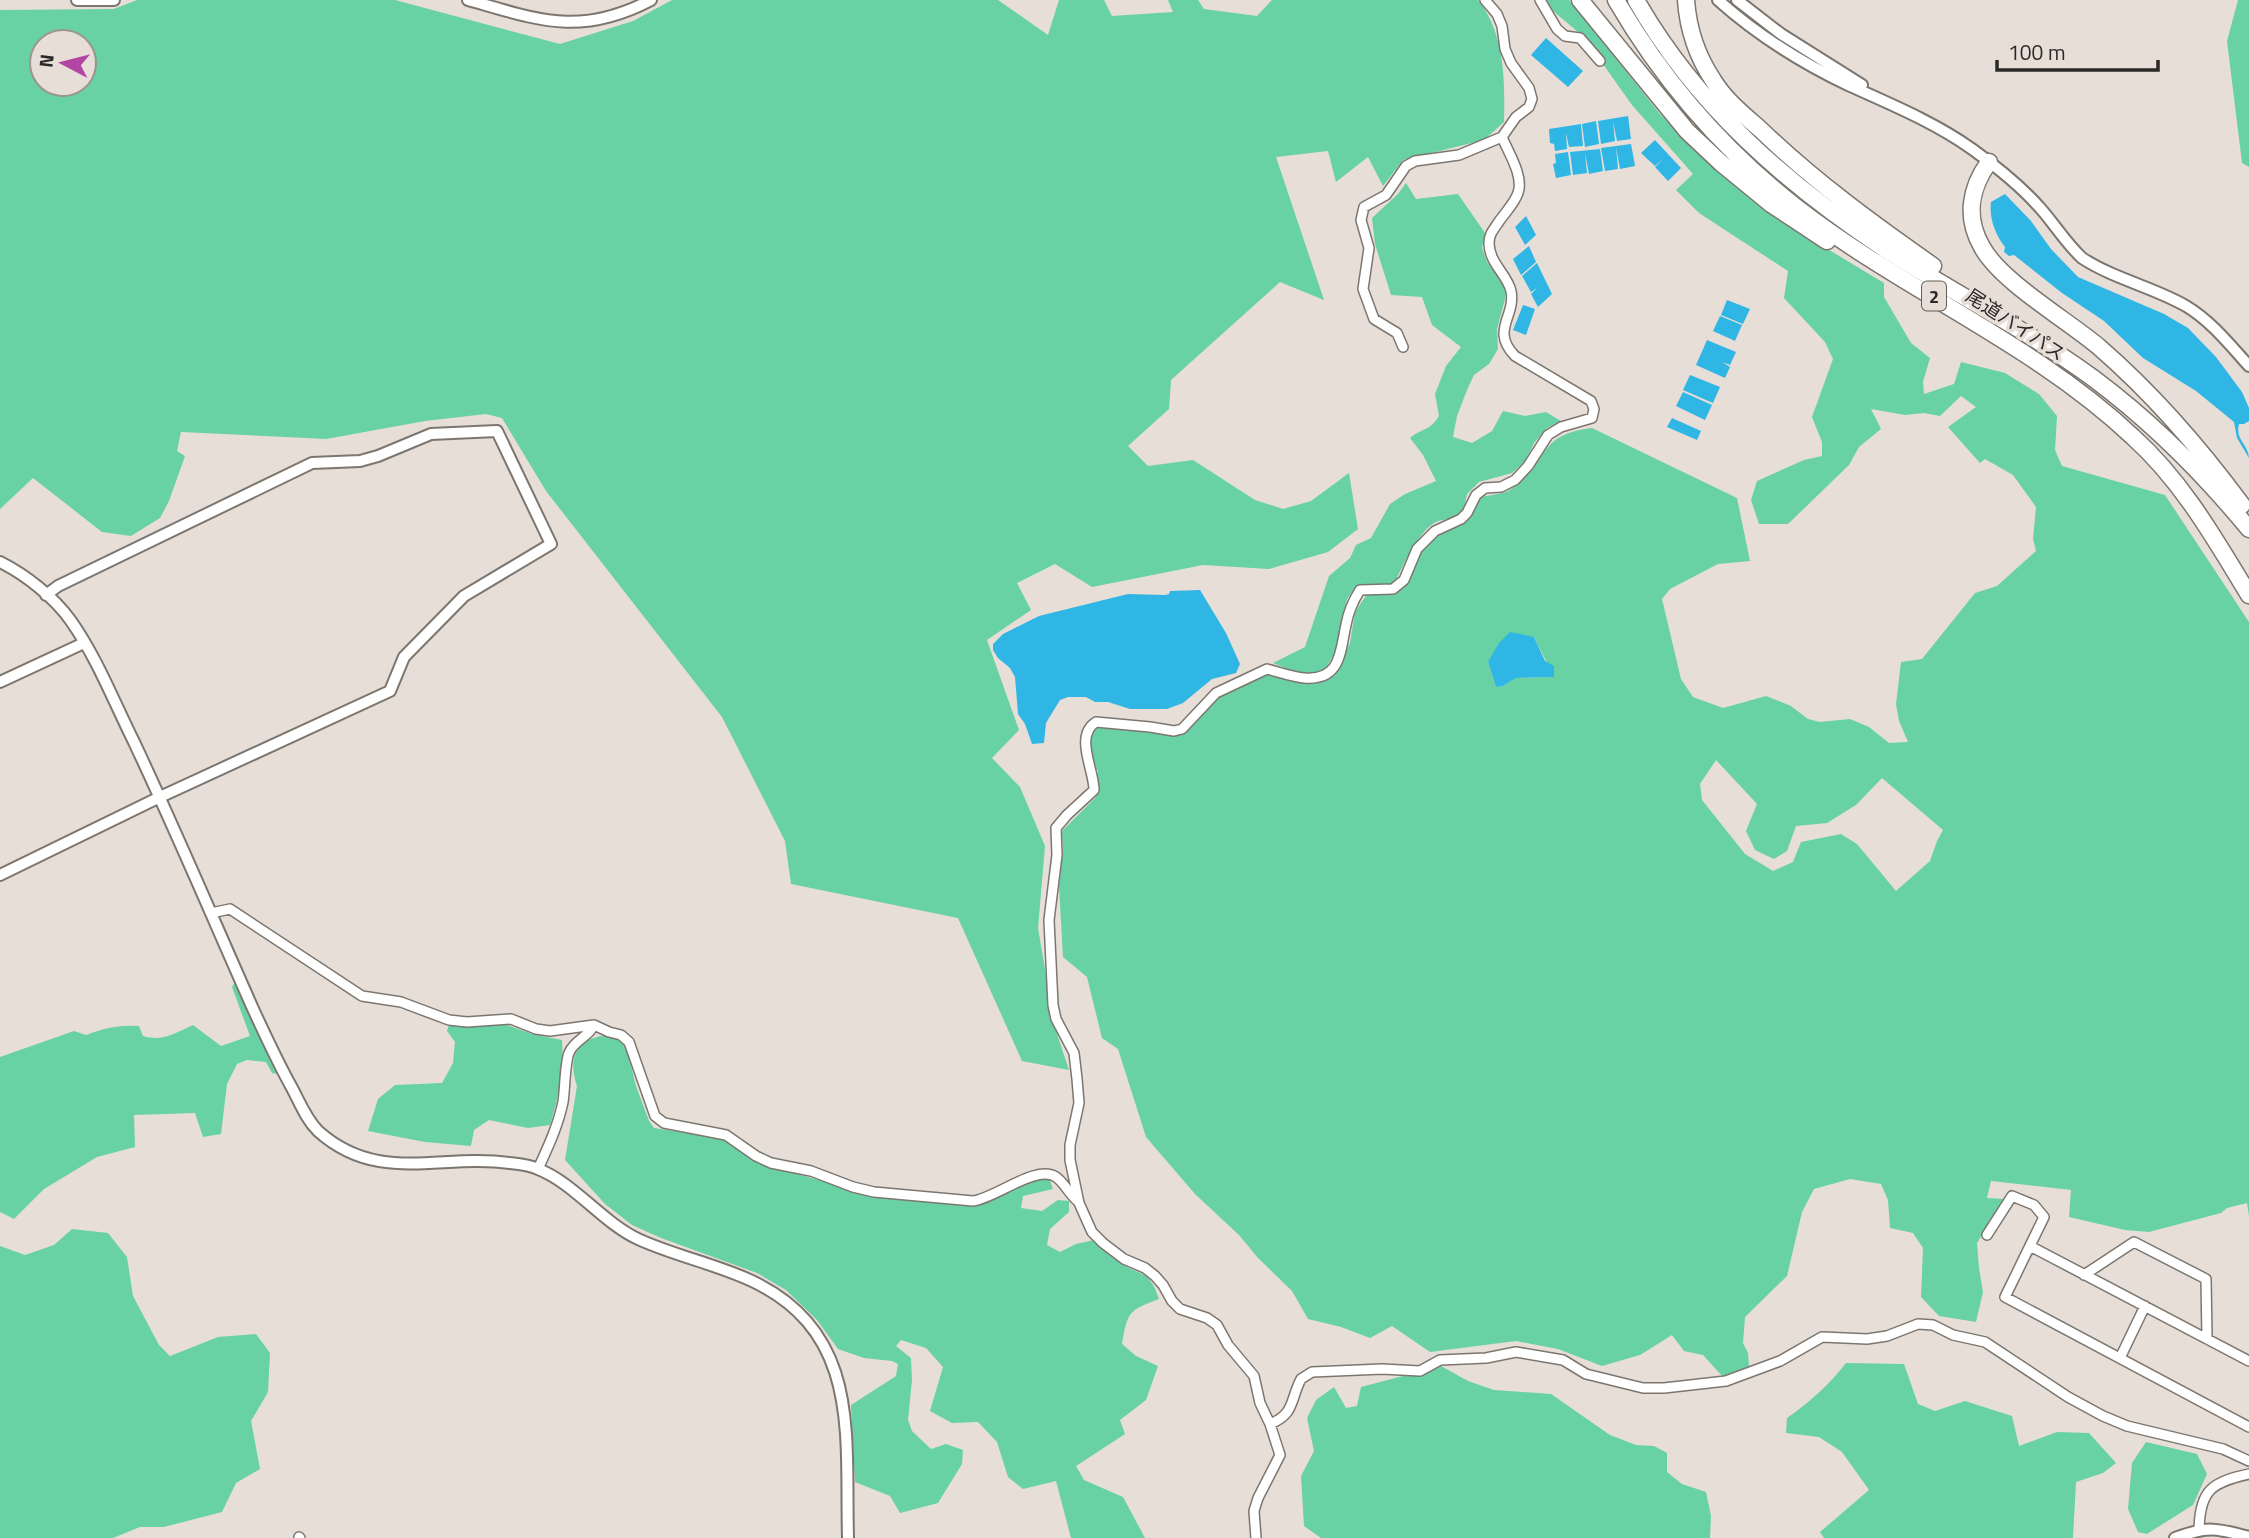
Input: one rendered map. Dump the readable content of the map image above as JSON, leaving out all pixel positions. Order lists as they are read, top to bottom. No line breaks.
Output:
{"streets":{"highway":["2","尾道バイパス"]},"scale_bar":"100 m","north":"left"}
